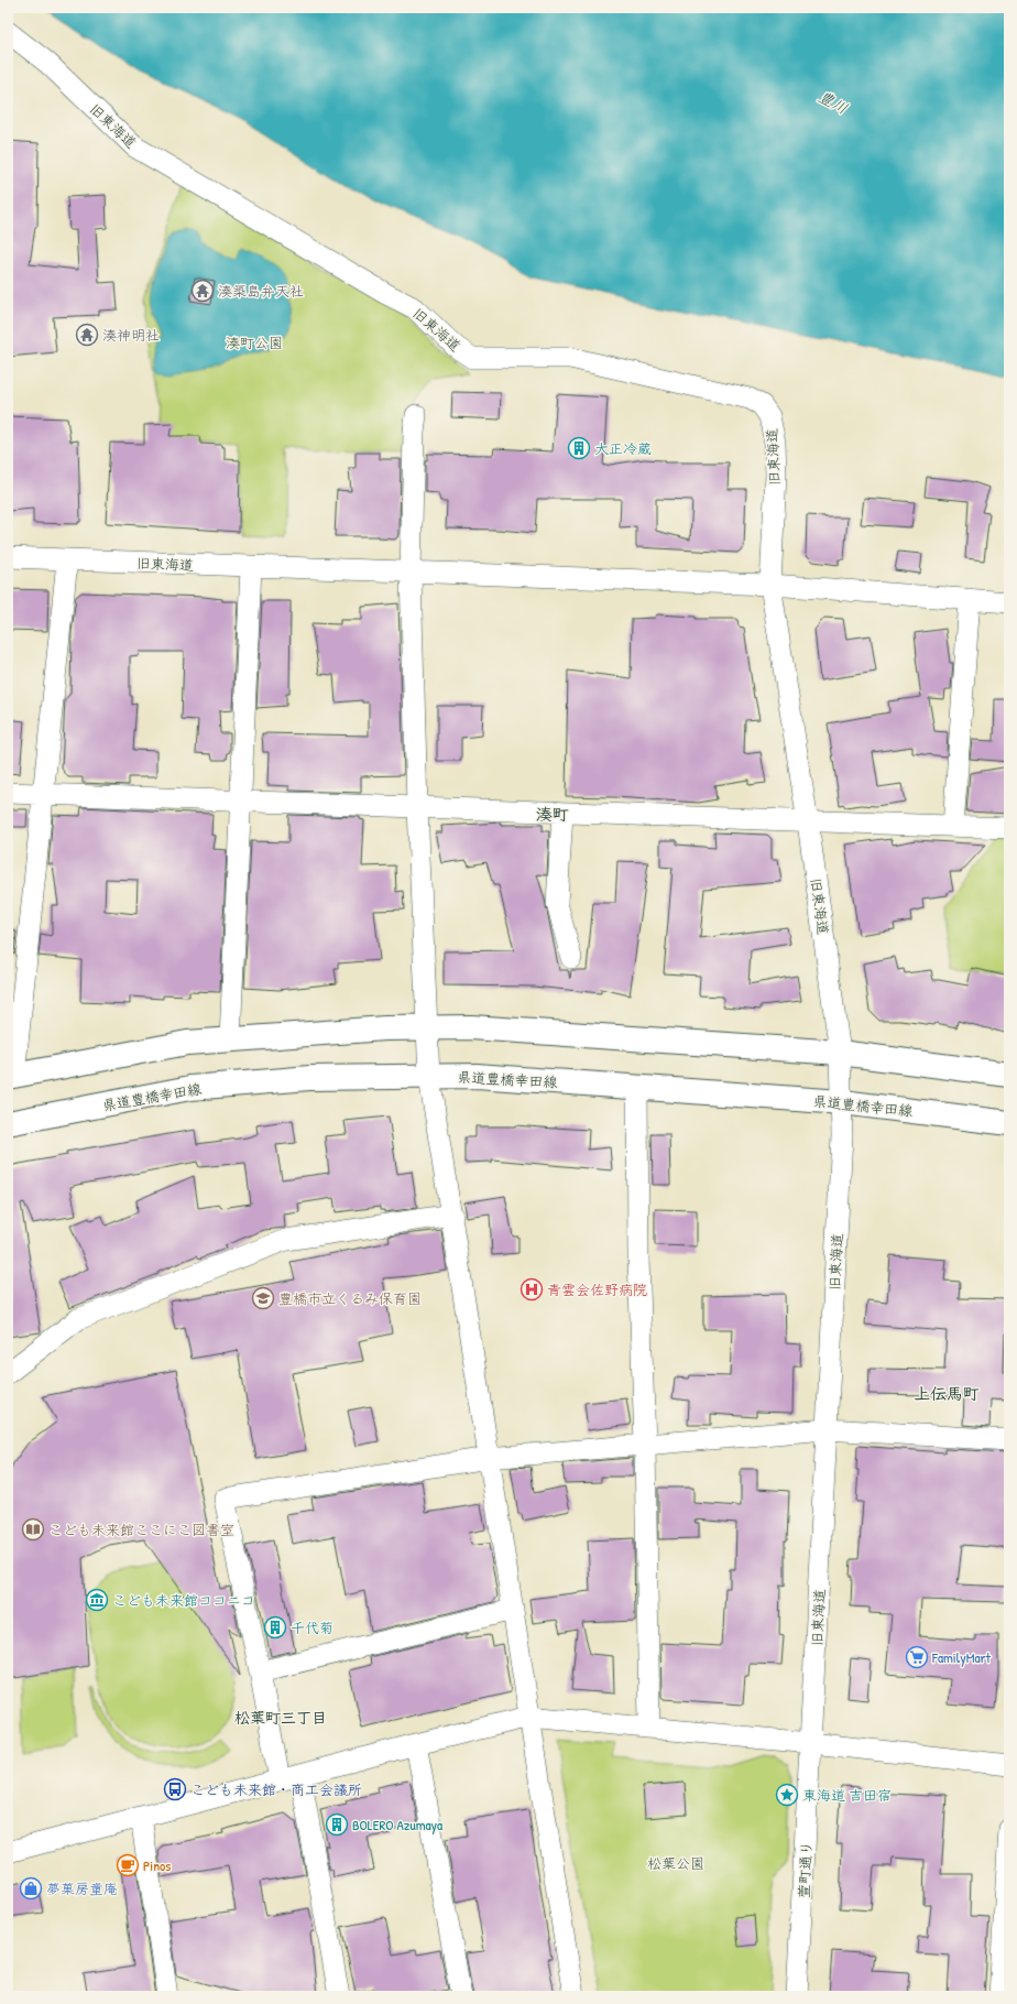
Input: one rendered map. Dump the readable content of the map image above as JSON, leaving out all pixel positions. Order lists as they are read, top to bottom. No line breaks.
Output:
{"streets":{"main road":["県道豊橋幸田線"],"street":["旧東海道","萱町通り"]},"crossings":[["旧東海道","県道豊橋幸田線"],["旧東海道","萱町通り"]],"districts":["湊町","上伝馬町","松葉町三丁目"],"water":["豊川"],"parks":["湊町公園","松葉公園"],"places":{"temple":["湊築島弁天社","湊神明社"],"building":["大正冷蔵","千代菊","BOLERO Azumaya"],"hospital":["青雲会佐野病院"],"school or university":["豊橋市立くるみ保育園"],"library":["こども未来館ここにこ図書室"],"museum":["こども未来館ココニコ"],"supermarket":["FamilyMart"],"bus stop":["こども未来館・商工会議所"],"place":["東海道 吉田宿"],"cafe":["Pinos"],"shop":["夢菓房童庵"]}}
